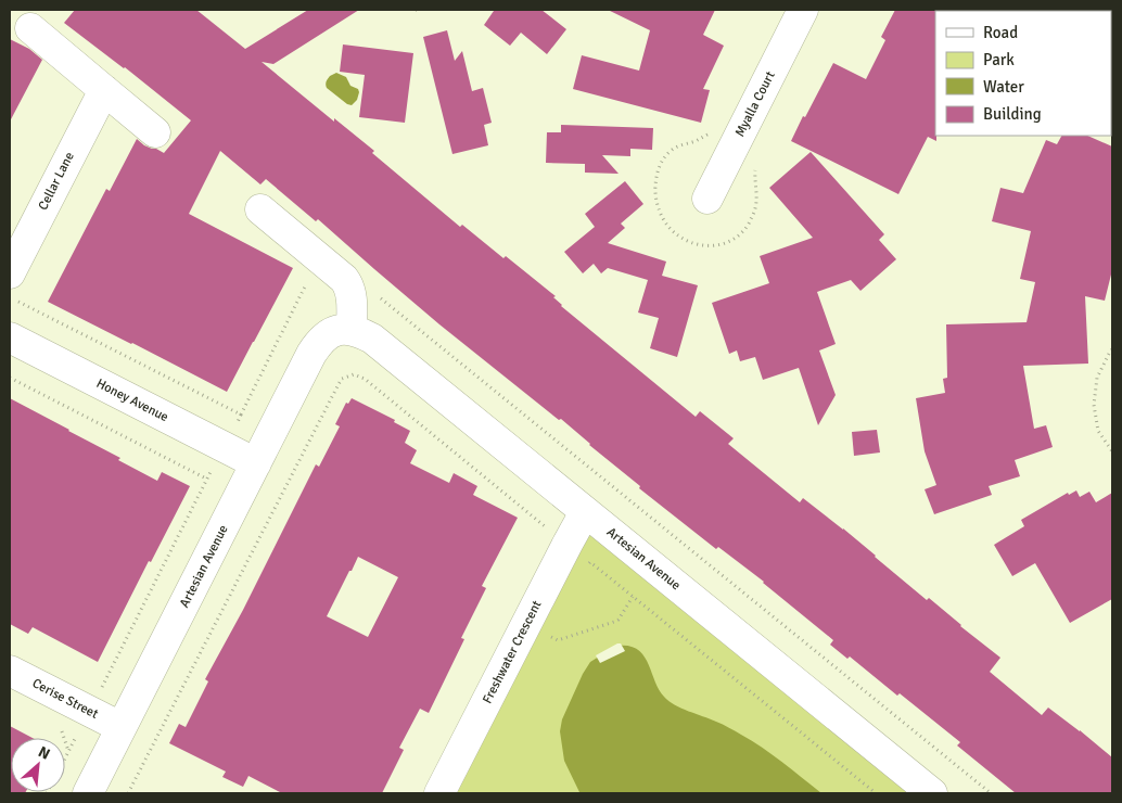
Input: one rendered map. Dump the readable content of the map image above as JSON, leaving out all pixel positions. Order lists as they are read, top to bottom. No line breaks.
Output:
{"streets":{"street":["Myalla Court","Cellar Lane","Honey Avenue","Artesian Avenue","Freshwater Crescent","Cerise Street"]},"crossings":[["Honey Avenue","Artesian Avenue"],["Artesian Avenue","Freshwater Crescent"],["Artesian Avenue","Cerise Street"]],"legend":["Road","Park","Water","Building"],"north":"top right"}
